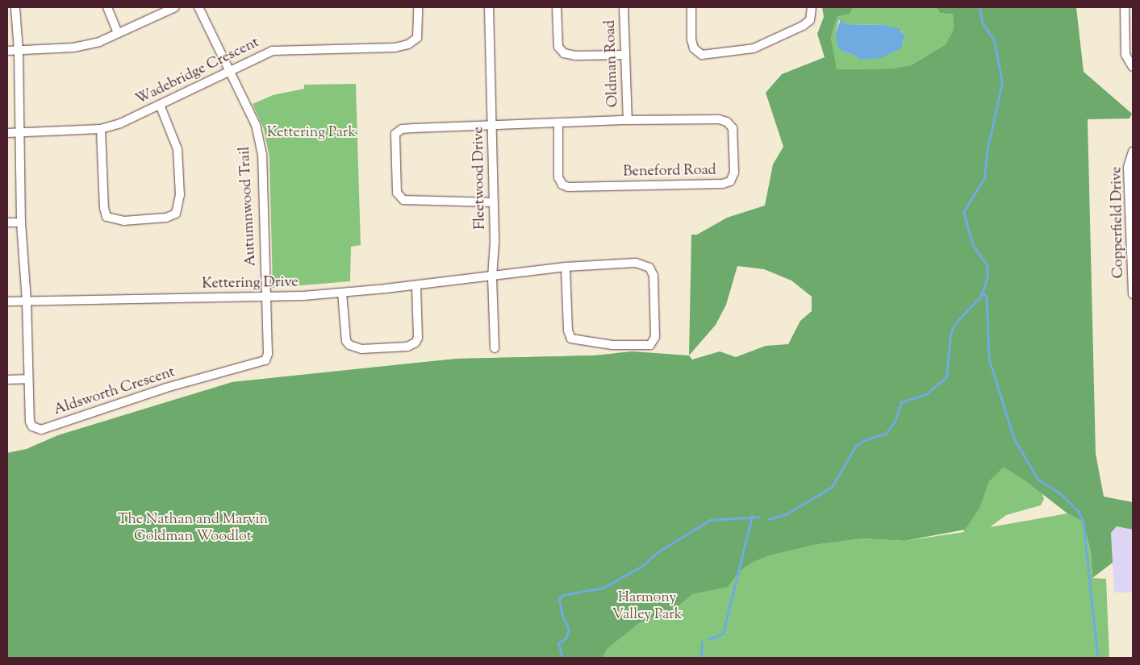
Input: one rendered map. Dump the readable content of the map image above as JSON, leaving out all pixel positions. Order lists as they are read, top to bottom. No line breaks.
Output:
{"streets":{"street":["Oldman Road","Wadebridge Crescent","Beneford Road","Fleetwood Drive","Autumnwood Trail","Copperfield Drive","Kettering Drive","Aldsworth Crescent"]},"crossings":[["Oldman Road","Beneford Road"],["Wadebridge Crescent","Autumnwood Trail"],["Wadebridge Crescent","Aldsworth Crescent"],["Beneford Road","Fleetwood Drive"],["Fleetwood Drive","Kettering Drive"],["Autumnwood Trail","Kettering Drive"],["Autumnwood Trail","Aldsworth Crescent"],["Kettering Drive","Aldsworth Crescent"]],"parks":["Kettering Park","The Nathan and Marvin Goldman Woodlot","Harmony Valley Park"]}
